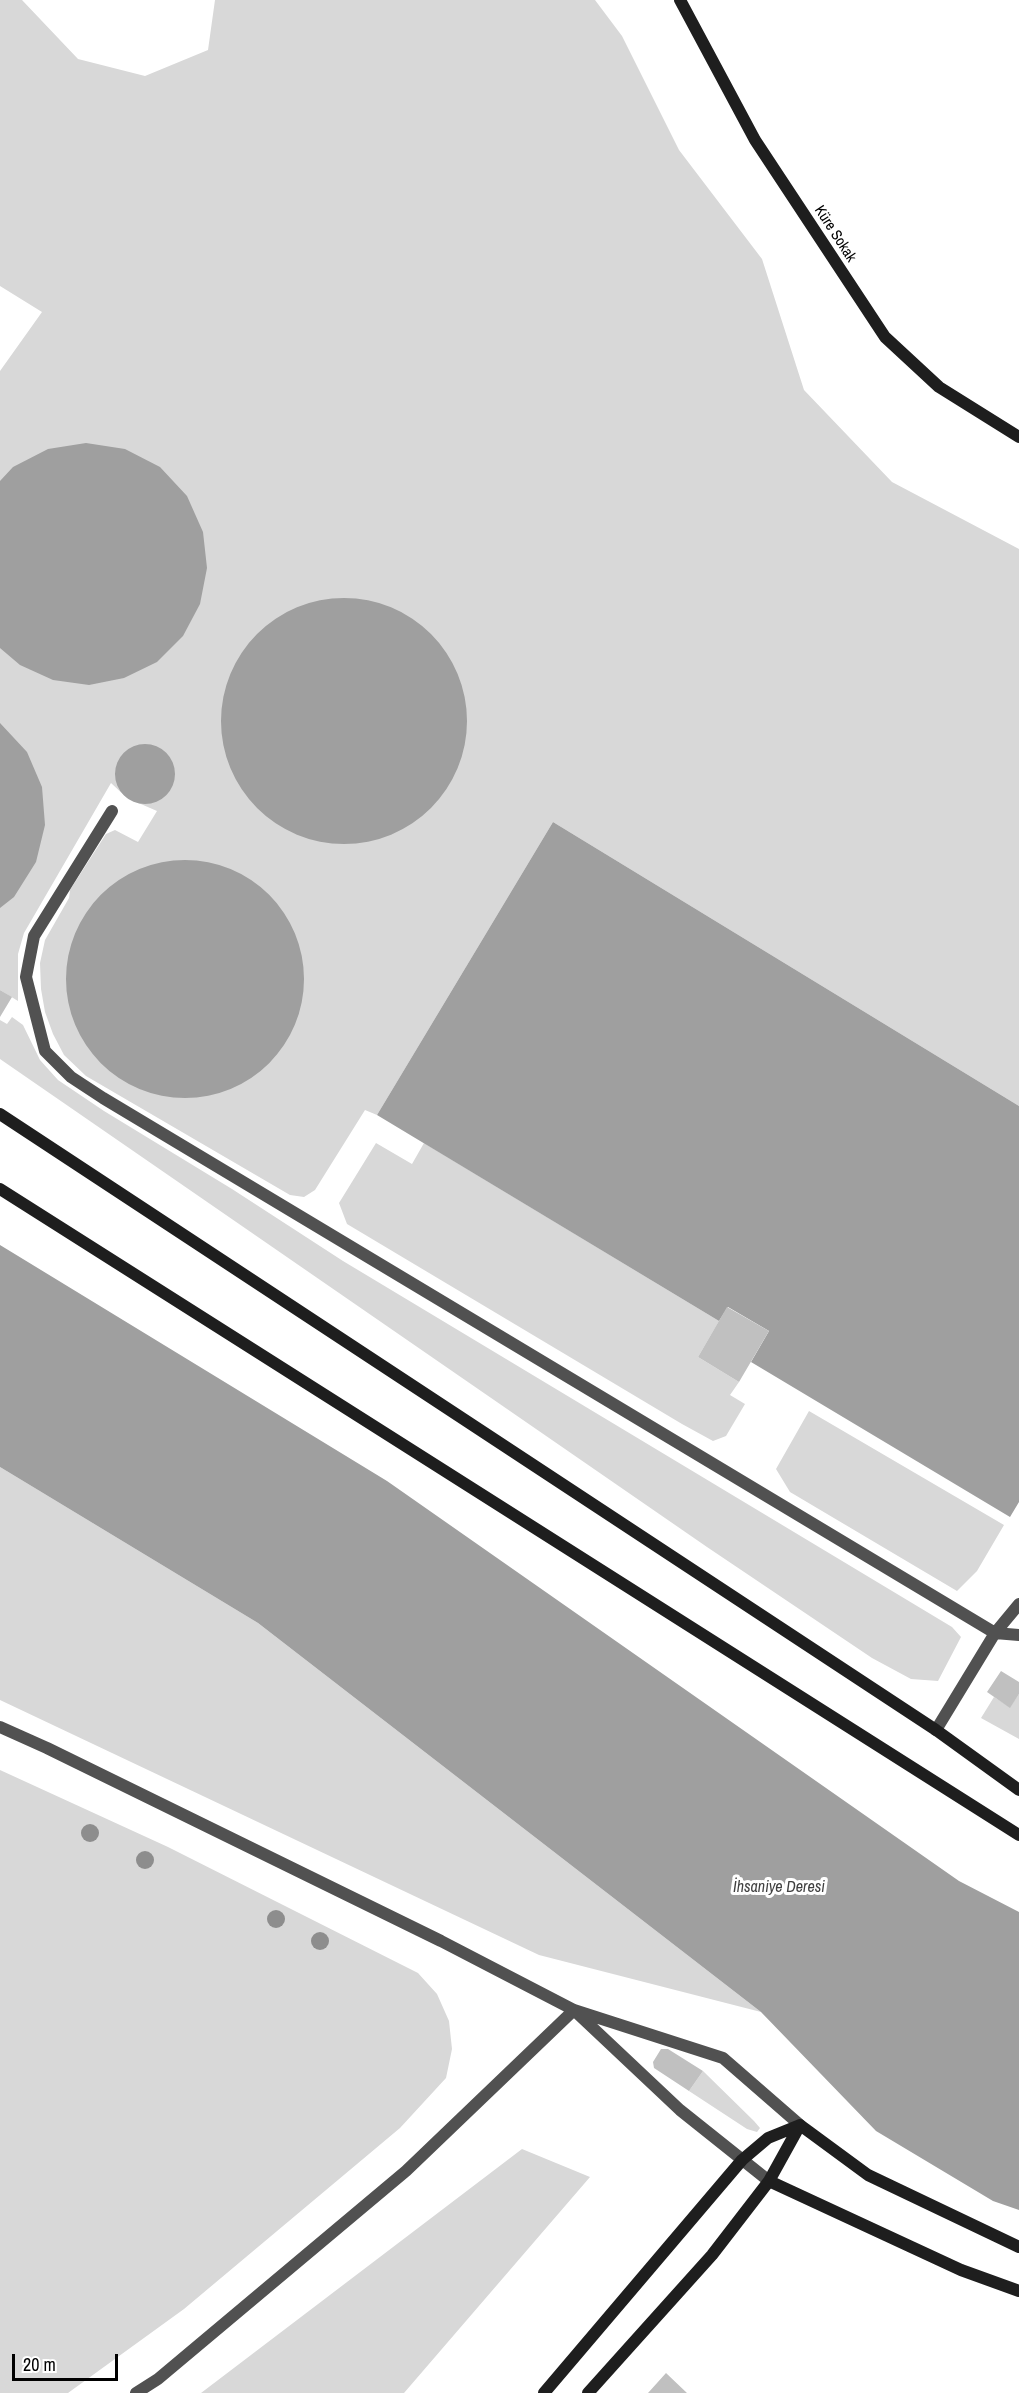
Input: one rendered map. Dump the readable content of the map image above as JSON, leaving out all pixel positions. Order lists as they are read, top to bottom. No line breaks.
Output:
{"streets":{"main road":["Küre Sokak"]},"water":["İhsaniye Deresi"],"scale_bar":"20 m"}
